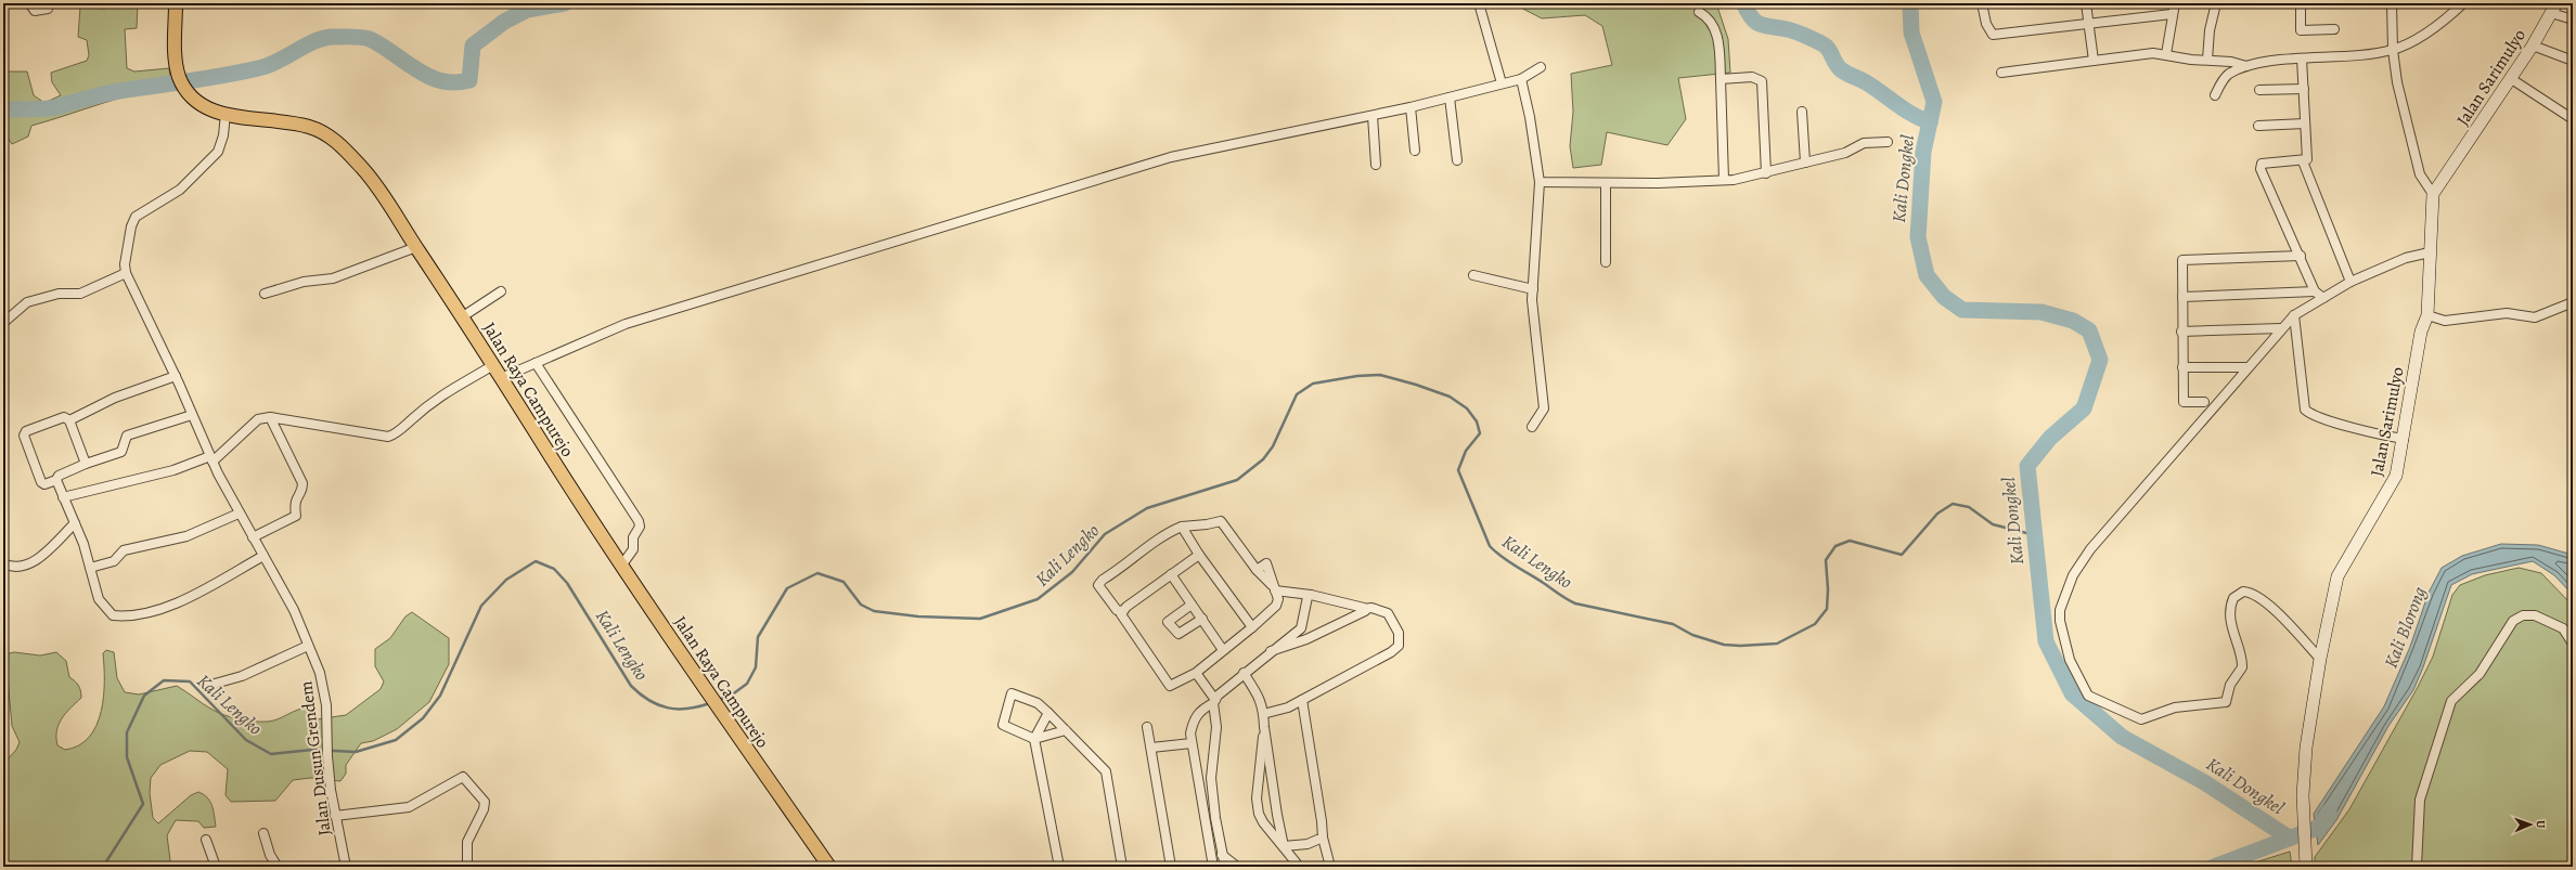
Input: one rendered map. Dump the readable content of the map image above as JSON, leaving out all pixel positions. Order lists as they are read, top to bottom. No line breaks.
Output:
{"streets":{"main road":["Jalan Raya Campurejo"],"street":["Jalan Sarimulyo","Jalan Dusun Grendem"]},"water":["Kali Dongkel","Kali Lengko","Kali Blorong"],"north":"right"}
